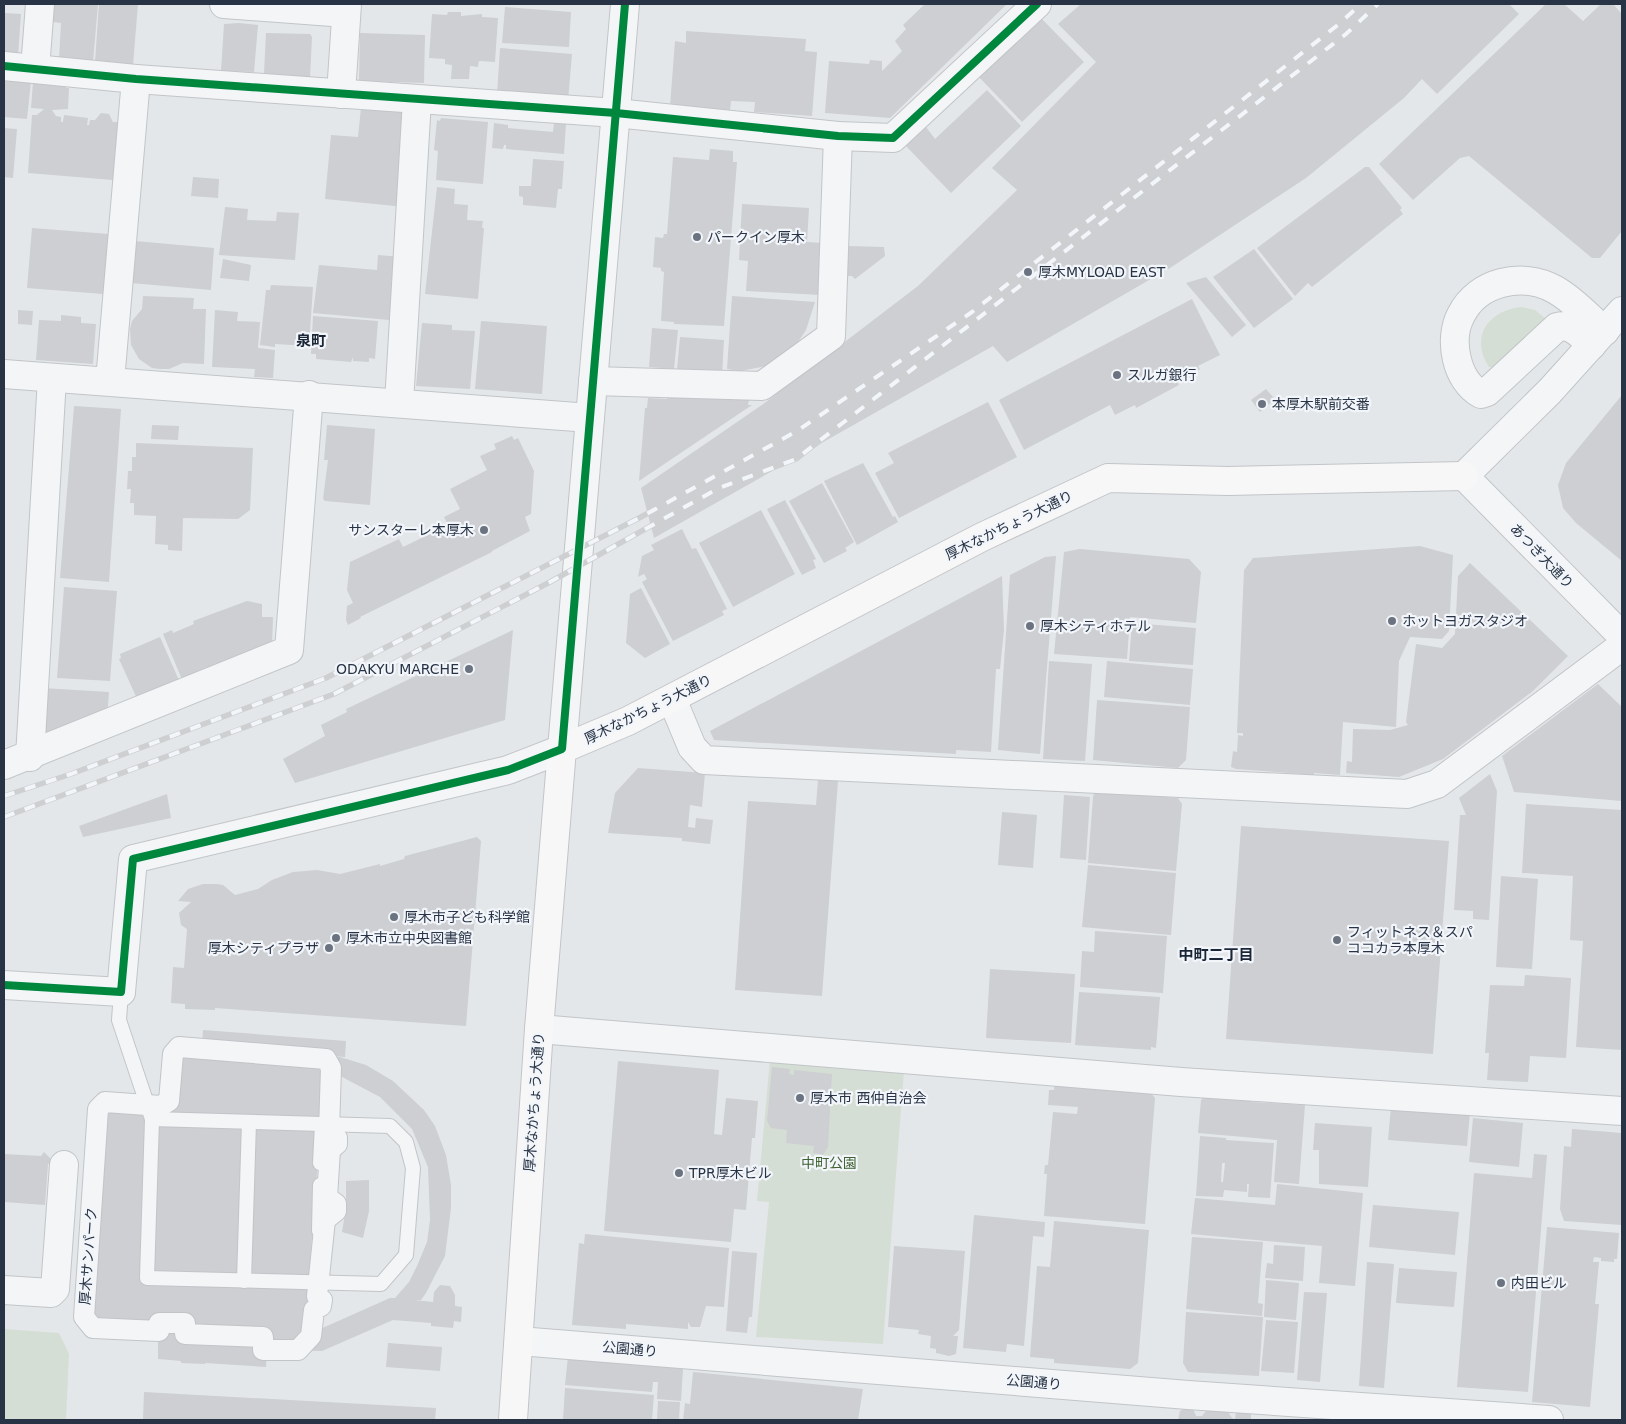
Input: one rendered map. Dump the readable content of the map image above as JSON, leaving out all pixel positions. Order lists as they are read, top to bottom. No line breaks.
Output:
{"streets":{"main road":["厚木なかちょう大通り"],"street":["あつぎ大通り","厚木サンパーク","公園通り"]},"crossings":[["厚木なかちょう大通り","あつぎ大通り"],["厚木なかちょう大通り","公園通り"]],"districts":["泉町","中町二丁目"],"parks":["中町公園"],"places":["パークイン厚木","厚木MYLOAD EAST","スルガ銀行","本厚木駅前交番","サンスターレ本厚木","ホットヨガスタジオ","厚木シティホテル","ODAKYU MARCHE","厚木市子ども科学館","厚木市立中央図書館","フィットネス＆スパ ココカラ本厚木","厚木シティプラザ","厚木市 西仲自治会","TPR厚木ビル","内田ビル"]}
